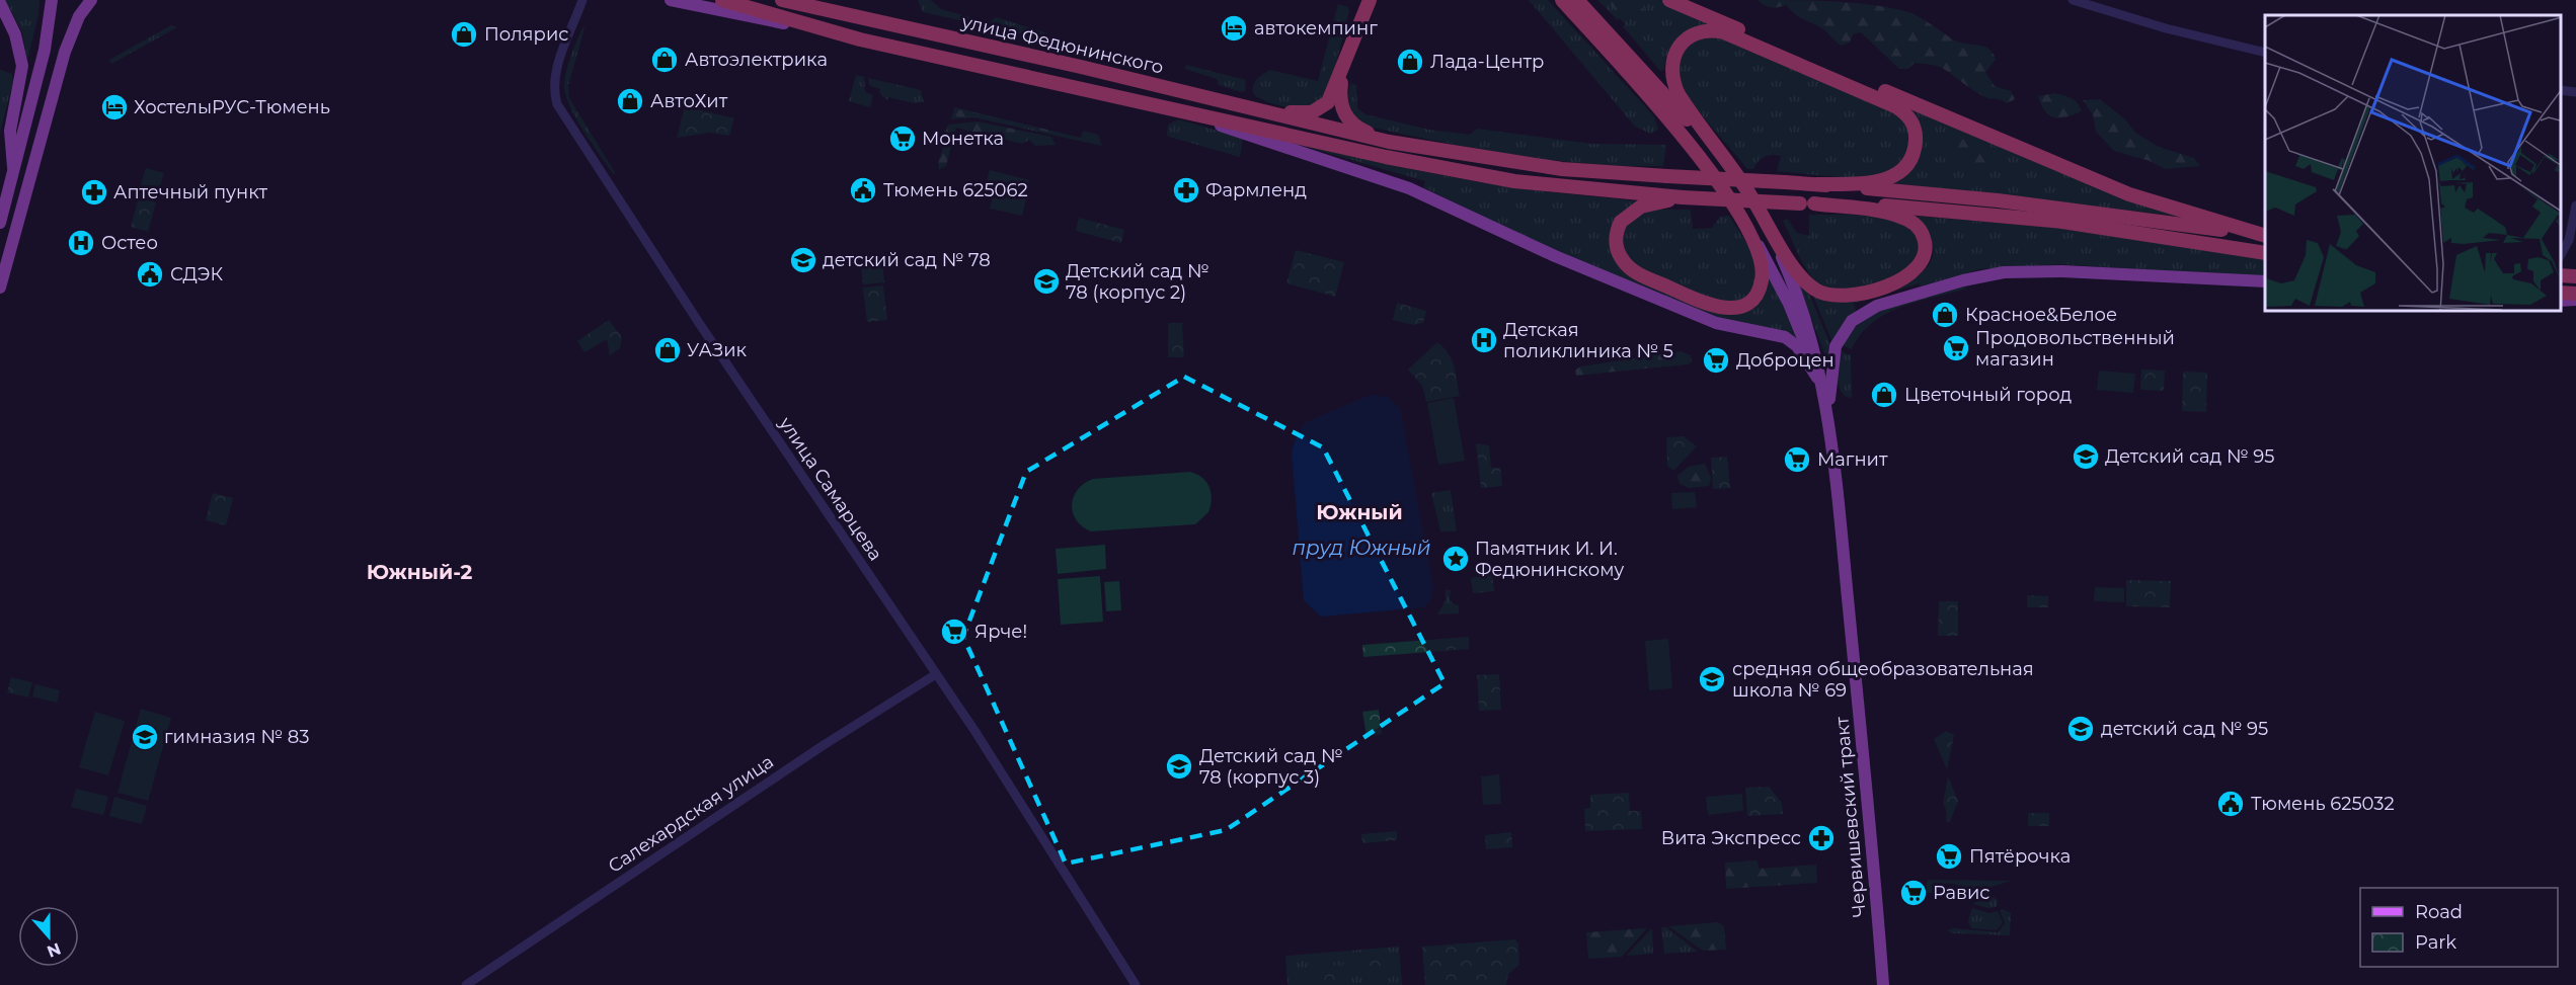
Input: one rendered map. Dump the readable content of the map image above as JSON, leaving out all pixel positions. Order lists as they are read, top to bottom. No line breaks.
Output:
{"streets":{"highway":["улица Федюнинского"],"main road":["Червишевский тракт"],"street":["улица Самарцева","Салехардская улица"]},"crossings":[["улица Самарцева","Салехардская улица"]],"districts":["Южный","Южный-2"],"water":["пруд Южный"],"places":{"hotel":["автокемпинг","ХостелыРУС-Тюмень"],"shop":["Полярис","Автоэлектрика","Лада-Центр","АвтоХит","Красное&Белое","УАЗик","Цветочный город"],"supermarket":["Монетка","Продовольственный магазин","Доброцен","Магнит","Ярче!","Пятёрочка","Равис"],"public building":["Тюмень 625062","СДЭК","Тюмень 625032"],"pharmacy":["Фармленд","Аптечный пункт","Вита Экспресс"],"hospital":["Остео","Детская поликлиника № 5"],"school or university":["детский сад № 78","Детский сад № 78 (корпус 2)","Детский сад № 95","средняя общеобразовательная школа № 69","детский сад № 95","гимназия № 83","Детский сад № 78 (корпус 3)"],"place":["Памятник И. И. Федюнинскому"]},"legend":["Road","Park"],"north":"bottom"}
